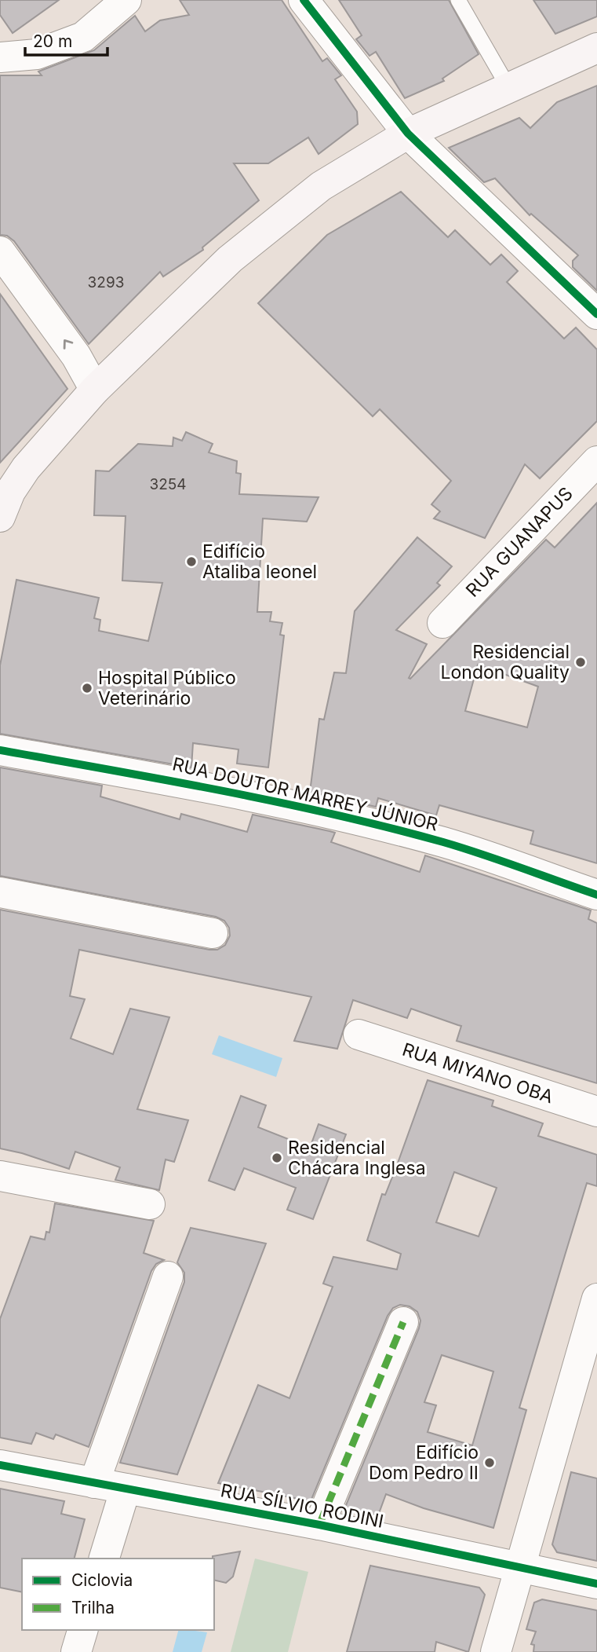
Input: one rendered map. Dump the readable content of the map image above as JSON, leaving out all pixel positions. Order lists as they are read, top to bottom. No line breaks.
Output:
{"streets":{"street":["RUA GUANAPUS","RUA DOUTOR MARREY JÚNIOR","RUA MIYANO OBA","RUA SÍLVIO RODINI"]},"places":["Edifício Ataliba leonel","Residencial London Quality","Hospital Público Veterinário","Residencial Chácara Inglesa","Edifício Dom Pedro II"],"house_numbers":["3293","3254"],"legend":["Ciclovia","Trilha"],"scale_bar":"20 m"}
